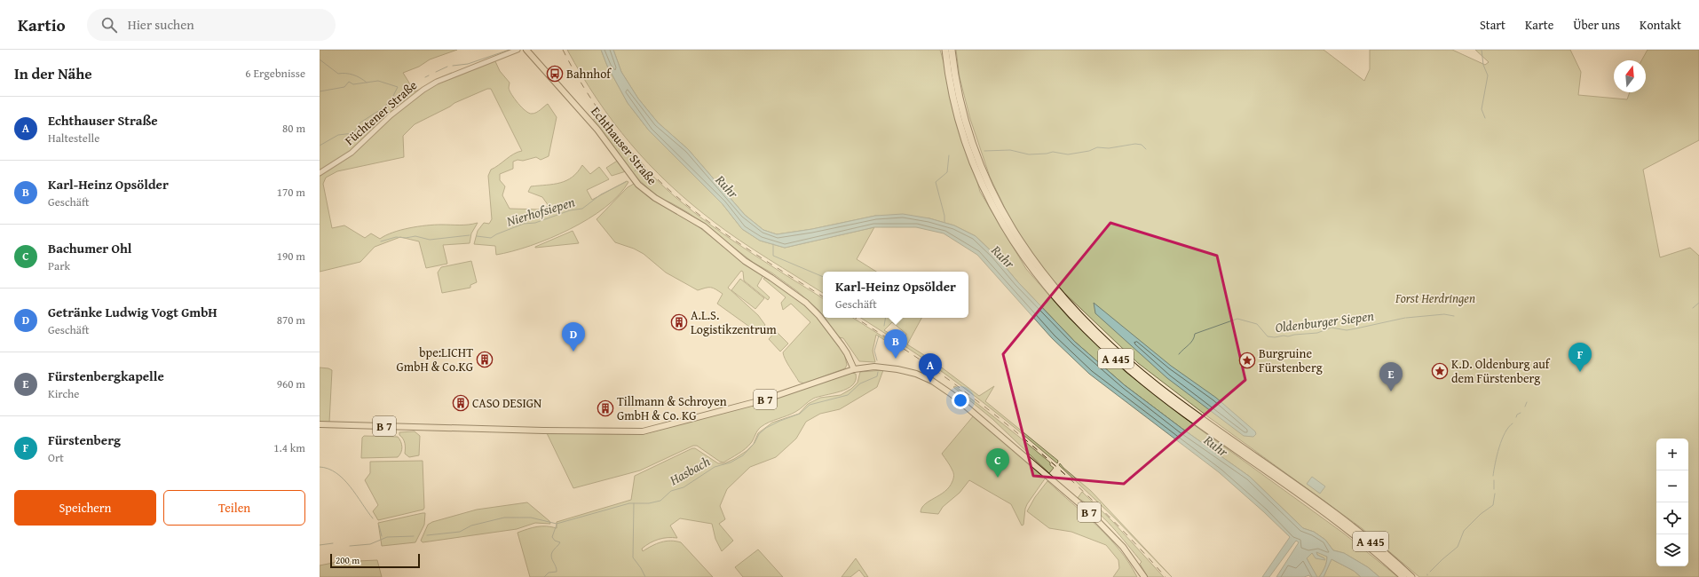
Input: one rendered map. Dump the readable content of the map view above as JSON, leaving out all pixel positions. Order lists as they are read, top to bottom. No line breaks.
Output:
{"streets":{"highway":["A 445"],"main road":["Echthauser Straße","B 7"],"street":["Füchtener Straße"]},"crossings":[["Echthauser Straße","B 7"]],"water":["Ruhr","Nierhofsiepen","Oldenburger Siepen","Hasbach"],"parks":["Forst Herdringen"],"places":{"bus stop":["Bahnhof"],"building":["A.L.S. Logistikzentrum","bpe:LICHT GmbH & Co.KG","CASO DESIGN","Tillmann & Schroyen GmbH & Co. KG"],"place":["Burgruine Fürstenberg","K.D. Oldenburg auf dem Fürstenberg"]},"scale_bar":"200 m","north":"top","page":{"header":"Kartio","search":"Hier suchen","nav":["Start","Karte","Über uns","Kontakt"],"heading":["In der Nähe","6 Ergebnisse"],"list":[{"mark":"A","name":"Echthauser Straße","note":"Haltestelle","value":"80 m"},{"mark":"B","name":"Karl-Heinz Opsölder","note":"Geschäft","value":"170 m"},{"mark":"C","name":"Bachumer Ohl","note":"Park","value":"190 m"},{"mark":"D","name":"Getränke Ludwig Vogt GmbH","note":"Geschäft","value":"870 m"},{"mark":"E","name":"Fürstenbergkapelle","note":"Kirche","value":"960 m"},{"mark":"F","name":"Fürstenberg","note":"Ort","value":"1.4 km"}],"popup":["Karl-Heinz Opsölder","Geschäft"],"pins":["D","B","F","A","E","C"],"map_buttons":["+","−"],"buttons":["Speichern","Teilen"],"scale":"200 m"}}
